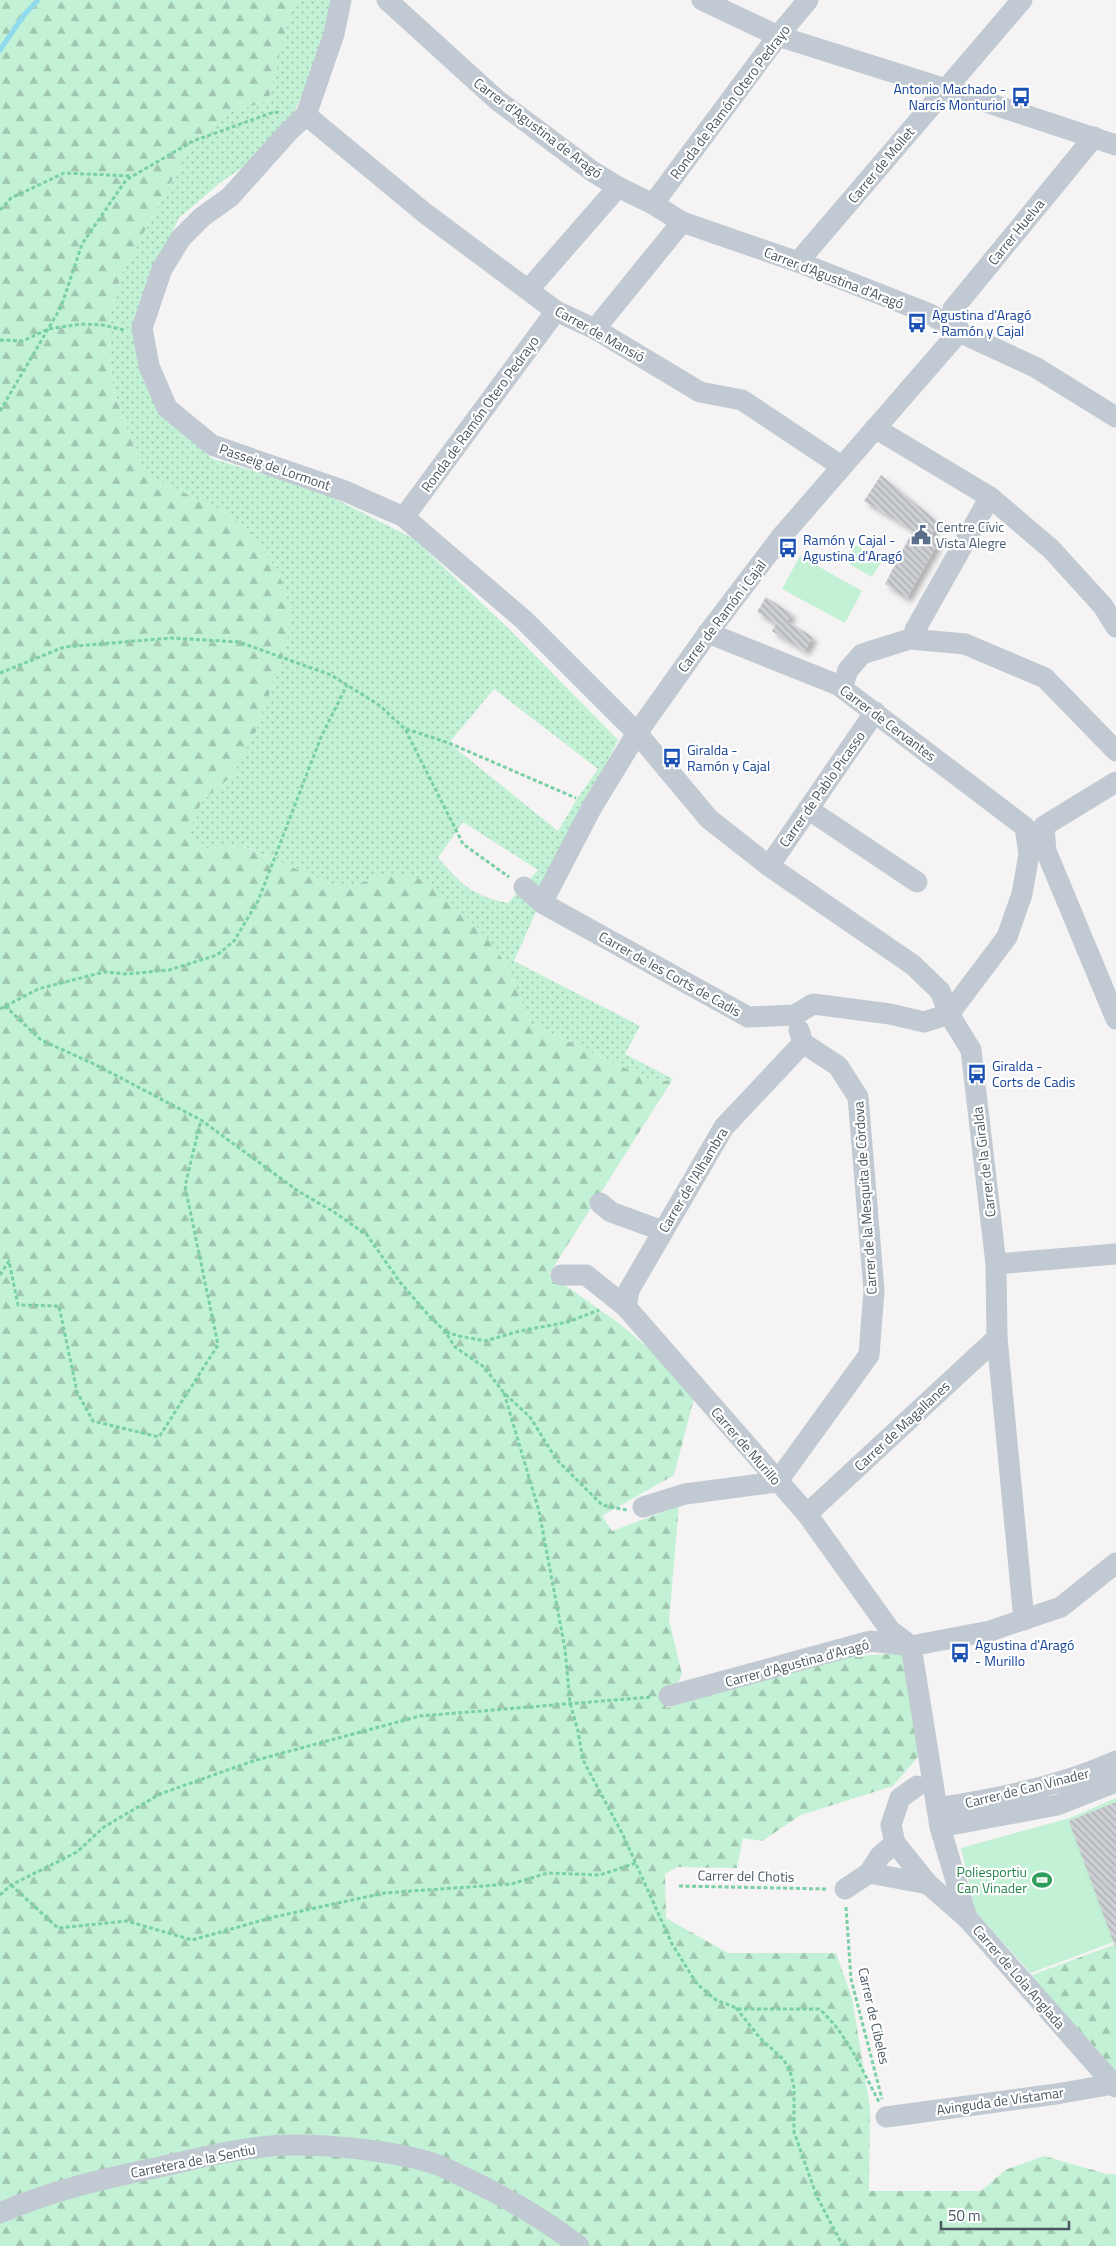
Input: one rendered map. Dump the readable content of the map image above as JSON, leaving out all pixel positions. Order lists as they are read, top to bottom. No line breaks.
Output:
{"streets":{"street":["Ronda de Ramón Otero Pedrayo","Carrer d'Agustina de Aragó","Carrer de Mollet","Carrer Huelva","Carrer d'Agustina d'Aragó","Carrer de Mansió","Passeig de Lormont","Carrer de Ramón i Cajal","Carrer de Cervantes","Carrer de Pablo Picasso","Carrer de les Corts de Cadis","Carrer de la Giralda","Carrer de l'Alhambra","Carrer de la Mesquita de Còrdova","Carrer de Magallanes","Carrer de Murillo","Carrer de Can Vinader","Carrer de Lola Anglada","Avinguda de Vistamar","Carretera de la Sentiu"],"path":["Carrer del Chotis","Carrer de Cibeles"]},"crossings":[["Ronda de Ramón Otero Pedrayo","Carrer d'Agustina de Aragó"],["Ronda de Ramón Otero Pedrayo","Carrer d'Agustina d'Aragó"],["Ronda de Ramón Otero Pedrayo","Carrer de Mansió"],["Ronda de Ramón Otero Pedrayo","Passeig de Lormont"],["Carrer d'Agustina de Aragó","Carrer d'Agustina d'Aragó"],["Carrer de Mollet","Carrer d'Agustina d'Aragó"],["Carrer Huelva","Carrer d'Agustina d'Aragó"],["Carrer Huelva","Carrer de Ramón i Cajal"],["Carrer d'Agustina d'Aragó","Carrer de Ramón i Cajal"],["Carrer d'Agustina d'Aragó","Carrer de la Giralda"],["Carrer d'Agustina d'Aragó","Carrer de Murillo"],["Carrer d'Agustina d'Aragó","Carrer de Lola Anglada"],["Carrer de Mansió","Passeig de Lormont"],["Carrer de Mansió","Carrer de Ramón i Cajal"],["Passeig de Lormont","Carrer de Ramón i Cajal"],["Passeig de Lormont","Carrer de la Giralda"],["Carrer de Ramón i Cajal","Carrer de Cervantes"],["Carrer de Ramón i Cajal","Carrer de les Corts de Cadis"],["Carrer de Ramón i Cajal","Carrer de la Giralda"],["Carrer de Cervantes","Carrer de Pablo Picasso"],["Carrer de Pablo Picasso","Carrer de la Giralda"],["Carrer de les Corts de Cadis","Carrer de la Giralda"],["Carrer de la Giralda","Carrer de Magallanes"],["Carrer de l'Alhambra","Carrer de la Mesquita de Còrdova"],["Carrer de l'Alhambra","Carrer de Murillo"],["Carrer de la Mesquita de Còrdova","Carrer de Murillo"],["Carrer de Magallanes","Carrer de Murillo"],["Carrer de Murillo","Carrer de Lola Anglada"],["Carrer de Can Vinader","Carrer de Lola Anglada"],["Carrer de Lola Anglada","Avinguda de Vistamar"],["Carrer de Cibeles","Avinguda de Vistamar"]],"places":{"bus stop":["Antonio Machado - Narcís Monturiol","Agustina d'Aragó - Ramón y Cajal","Ramón y Cajal - Agustina d'Aragó","Giralda - Ramón y Cajal","Giralda - Corts de Cadis","Agustina d'Aragó - Murillo"],"public building":["Centre Cívic Vista Alegre"],"sports":["Poliesportiu Can Vinader"]},"scale_bar":"50 m"}
